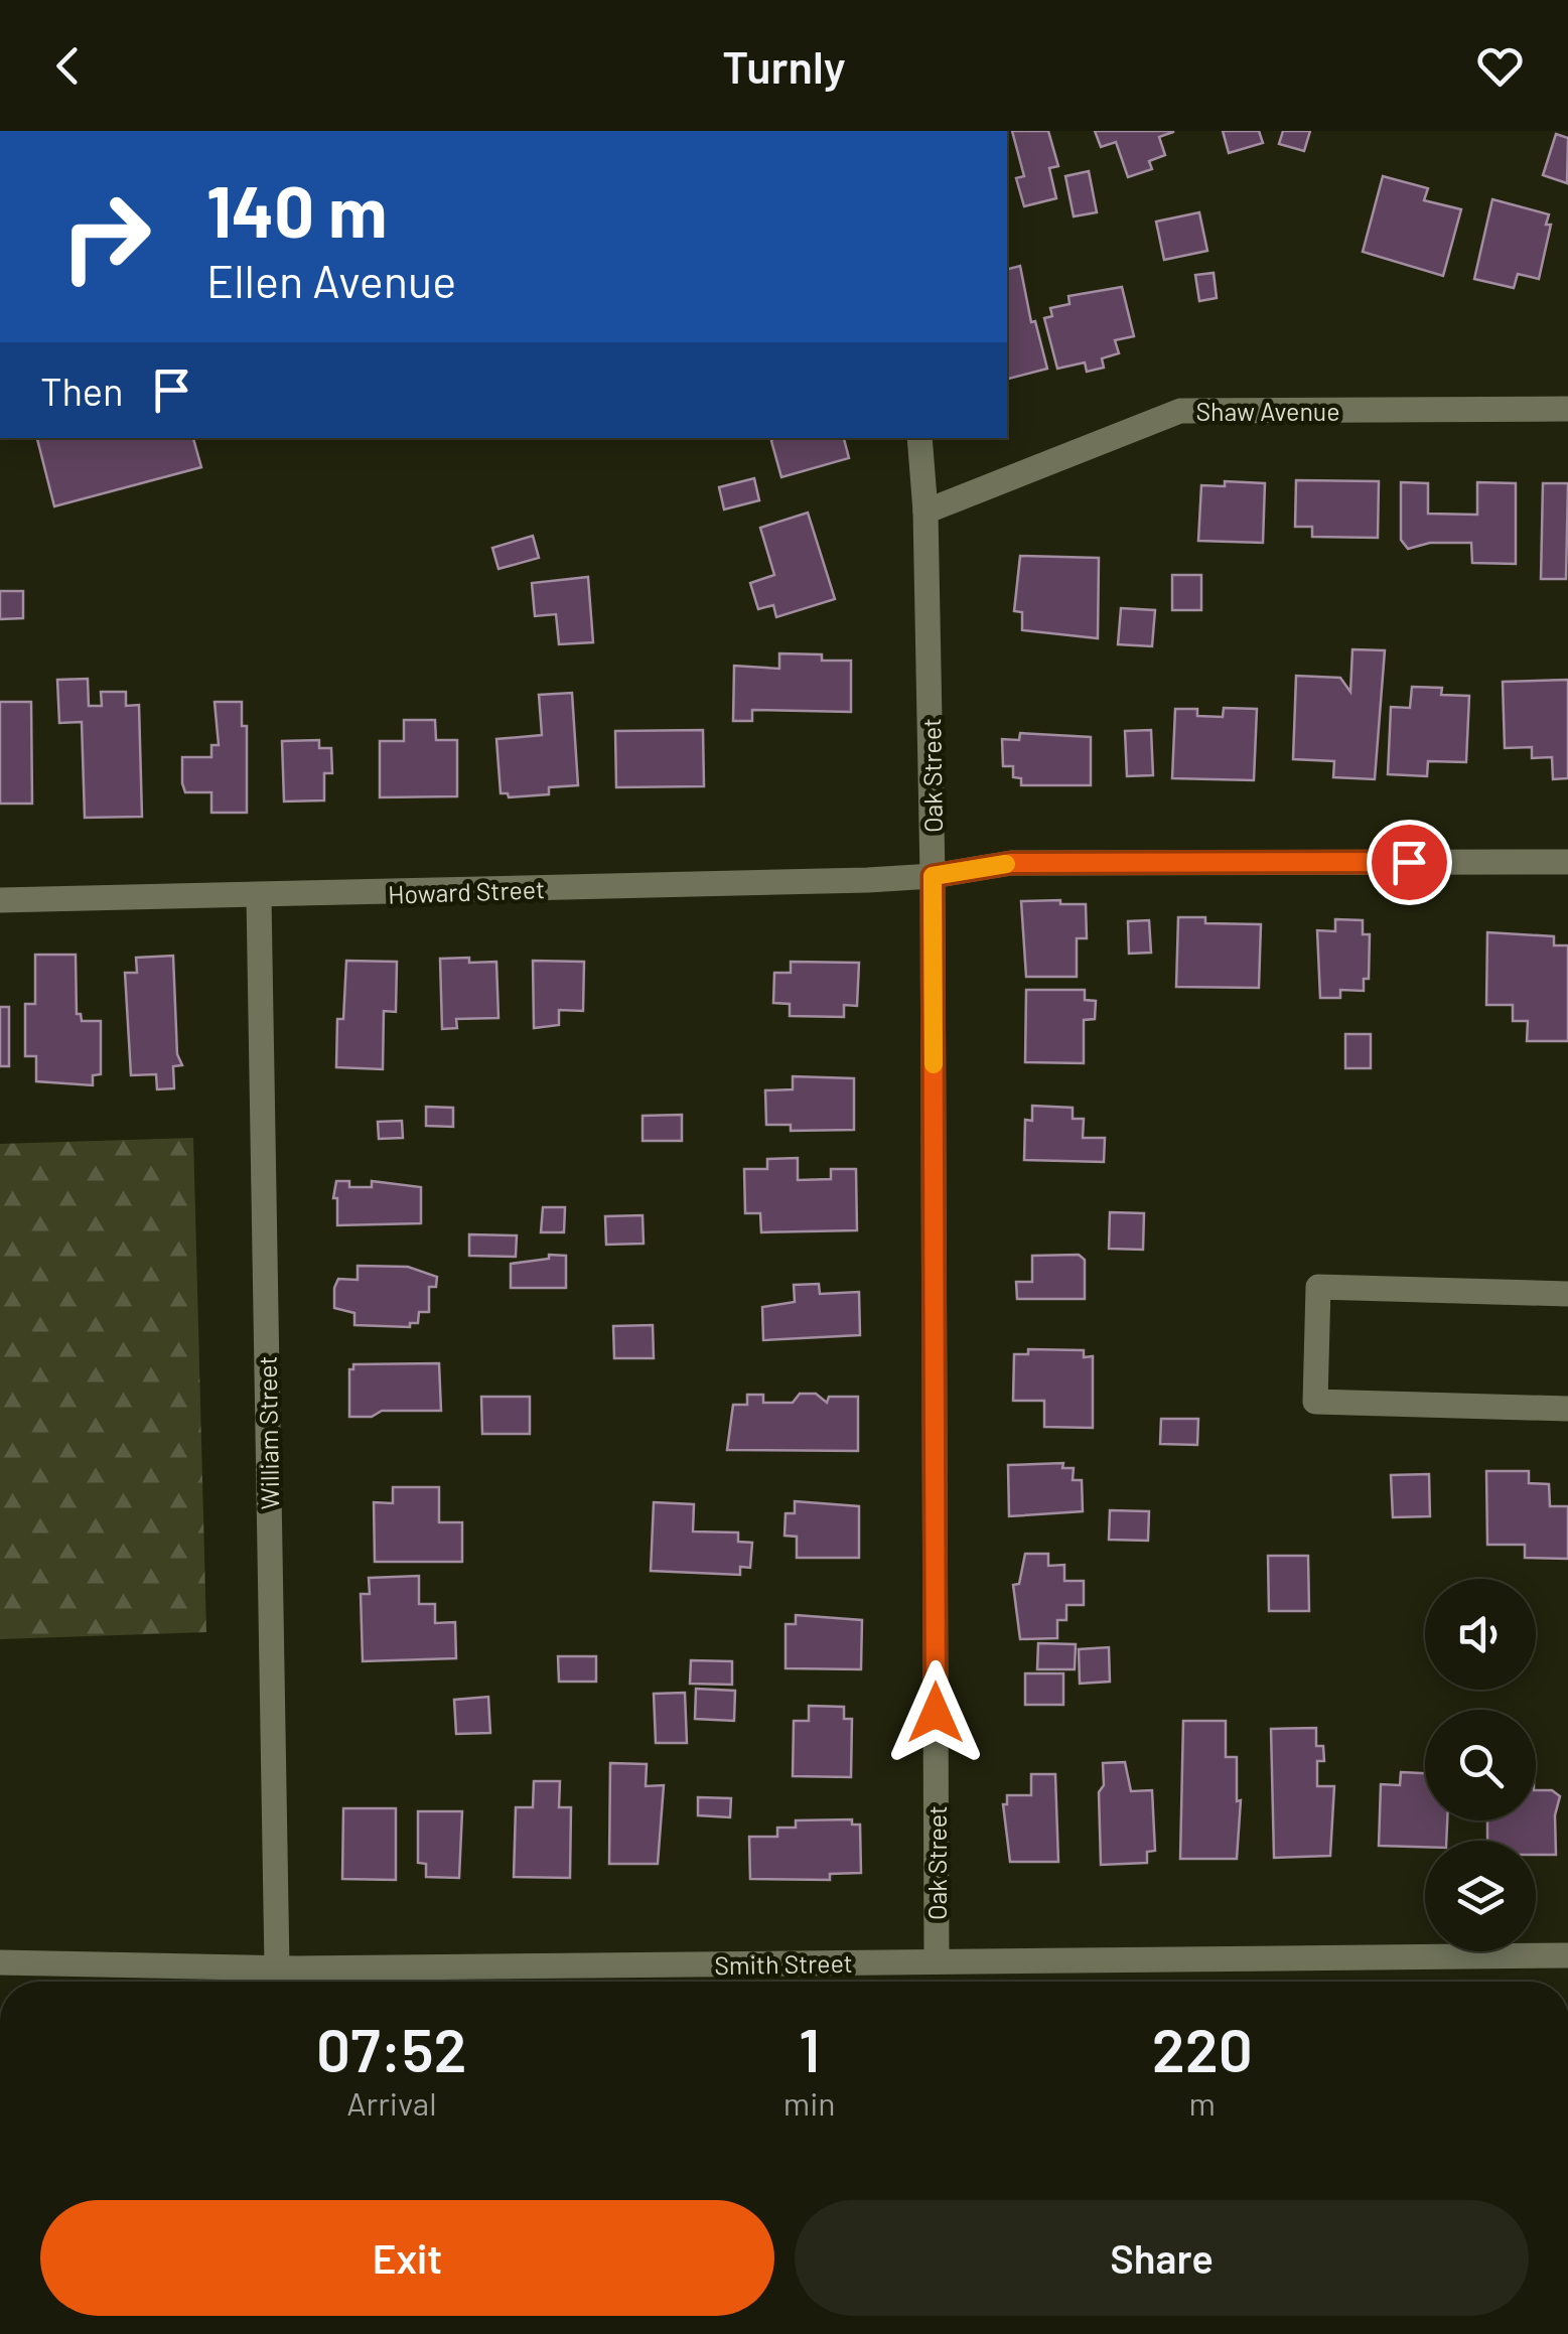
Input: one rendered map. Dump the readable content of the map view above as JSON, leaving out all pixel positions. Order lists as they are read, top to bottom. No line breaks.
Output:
{"streets":{"street":["Shaw Avenue","Oak Street","Howard Street","William Street","Smith Street"]},"crossings":[["Shaw Avenue","Oak Street"],["Oak Street","Howard Street"],["Oak Street","Smith Street"],["Howard Street","William Street"],["William Street","Smith Street"]],"page":{"header":"Turnly","turn":["140 m","Ellen Avenue"],"then":"Then","eta":["07:52","Arrival","1","min","220","m"],"buttons":["Exit","Share"]}}
